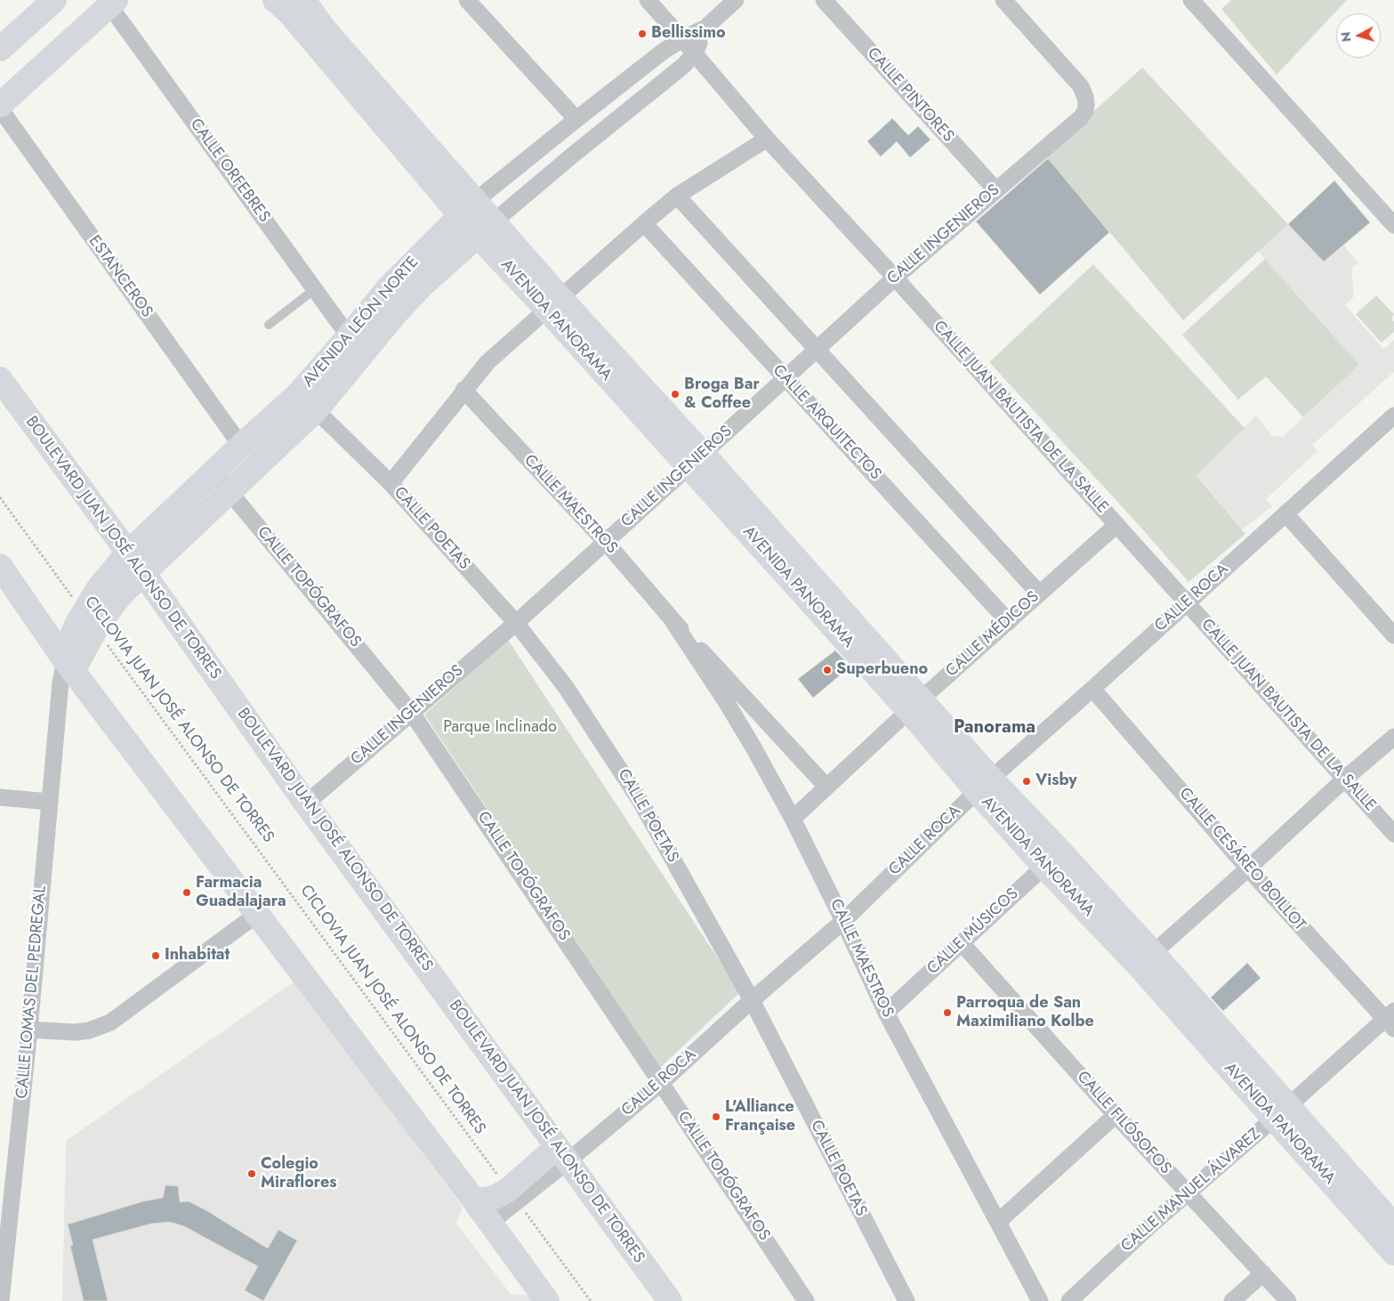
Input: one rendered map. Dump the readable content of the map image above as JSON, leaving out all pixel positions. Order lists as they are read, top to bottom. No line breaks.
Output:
{"streets":{"street":["CALLE PINTORES","CALLE ORFEBRES","CALLE INGENIEROS","ESTANCEROS","AVENIDA PANORAMA","AVENIDA LEÓN NORTE","CALLE JUAN BAUTISTA DE LA SALLE","CALLE ARQUITECTOS","CALLE MAESTROS","CALLE POETAS","BOULEVARD JUAN JOSÉ ALONSO DE TORRES","CALLE TOPÓGRAFOS","CALLE ROCA","CALLE MÉDICOS","CALLE CESÁREO BOILLOT","CALLE MÚSICOS","CALLE LOMAS DEL PEDREGAL","CALLE FILÓSOFOS","CALLE MANUEL ÁLVAREZ"],"path":["CICLOVIA JUAN JOSÉ ALONSO DE TORRES"]},"crossings":[["CALLE PINTORES","CALLE INGENIEROS"],["CALLE ORFEBRES","AVENIDA LEÓN NORTE"],["CALLE INGENIEROS","AVENIDA PANORAMA"],["CALLE INGENIEROS","CALLE JUAN BAUTISTA DE LA SALLE"],["CALLE INGENIEROS","CALLE ARQUITECTOS"],["CALLE INGENIEROS","CALLE MAESTROS"],["CALLE INGENIEROS","CALLE POETAS"],["CALLE INGENIEROS","BOULEVARD JUAN JOSÉ ALONSO DE TORRES"],["CALLE INGENIEROS","CALLE TOPÓGRAFOS"],["ESTANCEROS","AVENIDA LEÓN NORTE"],["AVENIDA PANORAMA","AVENIDA LEÓN NORTE"],["AVENIDA PANORAMA","CALLE ROCA"],["AVENIDA PANORAMA","CALLE MÉDICOS"],["AVENIDA PANORAMA","CALLE MÚSICOS"],["AVENIDA PANORAMA","CALLE MANUEL ÁLVAREZ"],["AVENIDA LEÓN NORTE","CALLE JUAN BAUTISTA DE LA SALLE"],["AVENIDA LEÓN NORTE","CALLE POETAS"],["AVENIDA LEÓN NORTE","BOULEVARD JUAN JOSÉ ALONSO DE TORRES"],["AVENIDA LEÓN NORTE","CALLE TOPÓGRAFOS"],["AVENIDA LEÓN NORTE","CICLOVIA JUAN JOSÉ ALONSO DE TORRES"],["AVENIDA LEÓN NORTE","CALLE LOMAS DEL PEDREGAL"],["CALLE JUAN BAUTISTA DE LA SALLE","CALLE ROCA"],["CALLE JUAN BAUTISTA DE LA SALLE","CALLE MÉDICOS"],["CALLE ARQUITECTOS","CALLE MÉDICOS"],["CALLE MAESTROS","CALLE ROCA"],["CALLE MAESTROS","CALLE MÉDICOS"],["CALLE MAESTROS","CALLE MÚSICOS"],["CALLE POETAS","CALLE ROCA"],["BOULEVARD JUAN JOSÉ ALONSO DE TORRES","CALLE ROCA"],["CALLE TOPÓGRAFOS","CALLE ROCA"],["CALLE ROCA","CALLE CESÁREO BOILLOT"],["CALLE CESÁREO BOILLOT","CALLE MANUEL ÁLVAREZ"],["CALLE MÚSICOS","CALLE FILÓSOFOS"],["CALLE FILÓSOFOS","CALLE MANUEL ÁLVAREZ"]],"districts":["Panorama"],"parks":["Parque Inclinado"],"places":["Bellissimo","Broga Bar & Coffee","Superbueno","Visby","Farmacia Guadalajara","Inhabitat","Parroqua de San Maximiliano Kolbe","L'Alliance Française","Colegio Miraflores"],"north":"left"}
